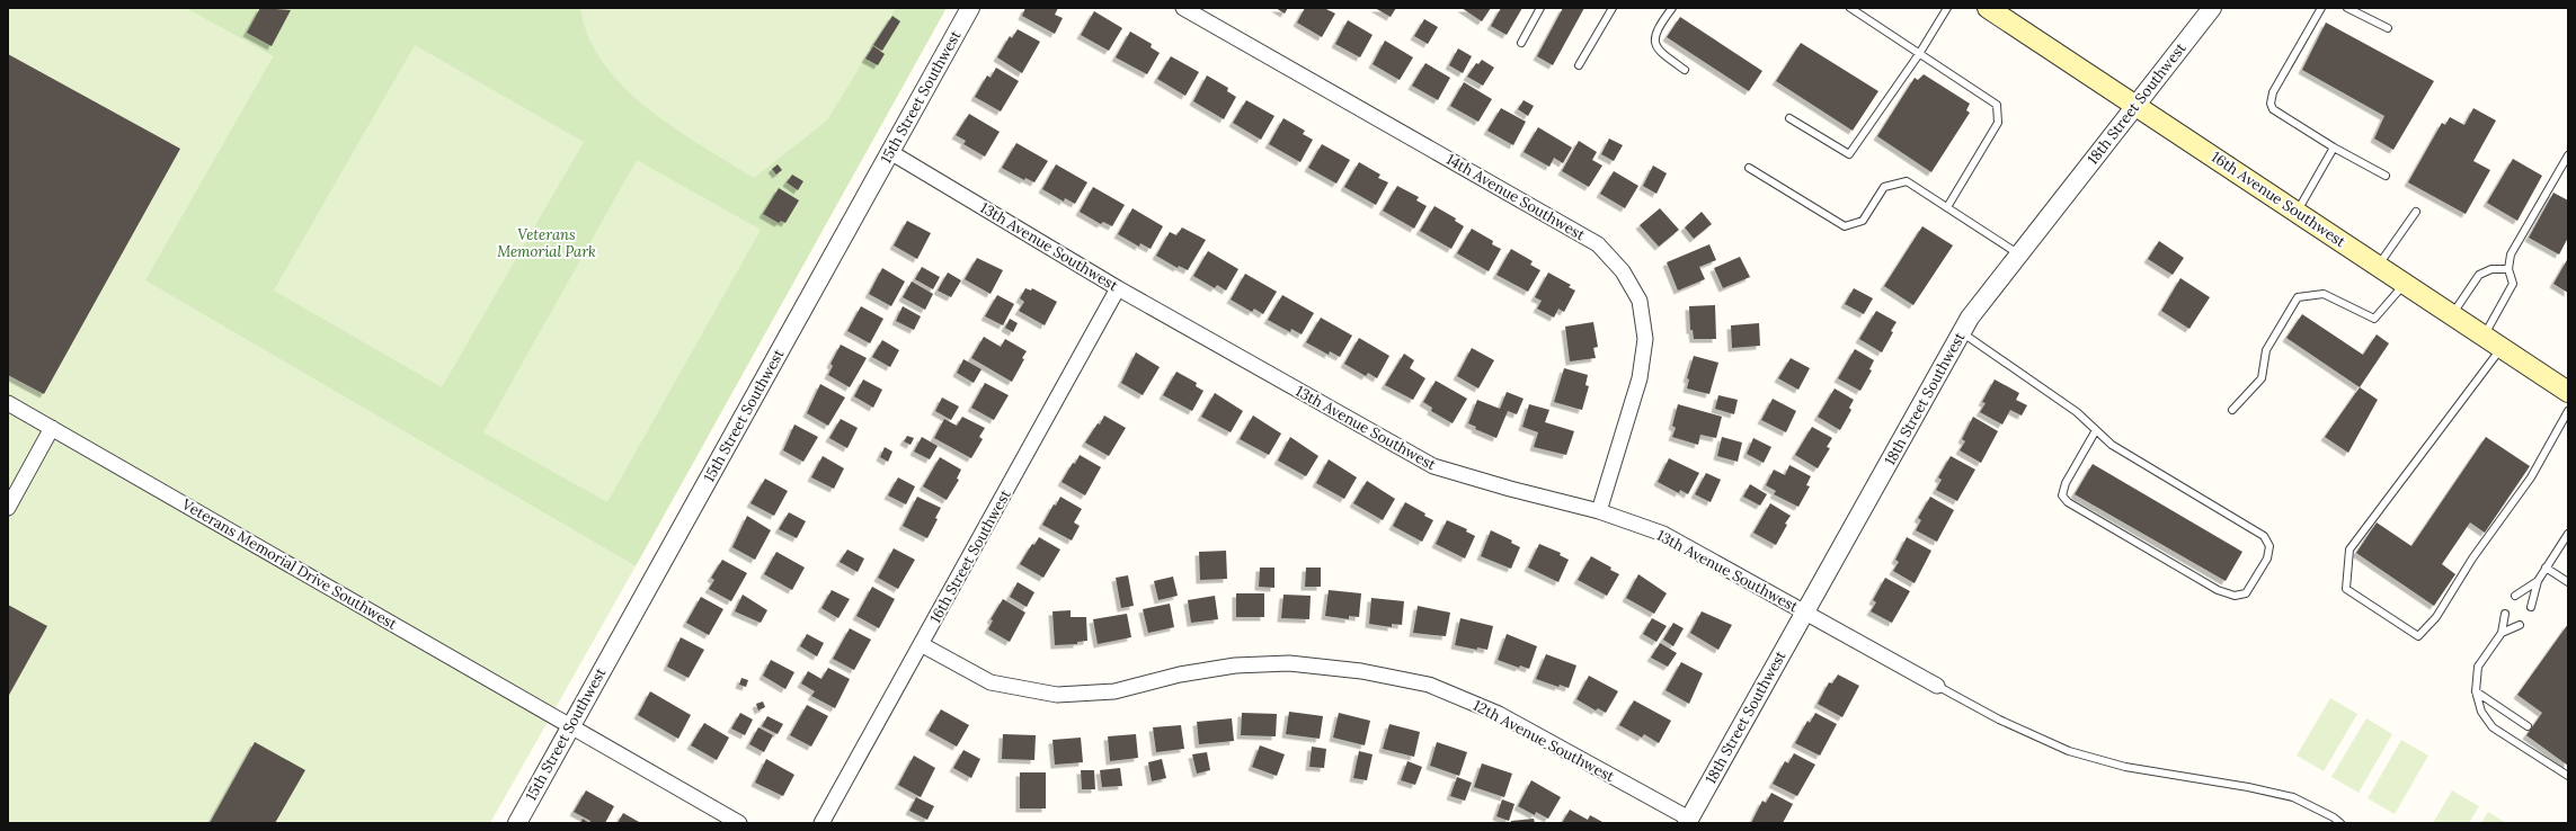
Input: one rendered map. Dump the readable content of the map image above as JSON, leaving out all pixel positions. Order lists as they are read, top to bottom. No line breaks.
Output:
{"streets":{"main road":["16th Avenue Southwest"],"street":["15th Street Southwest","18th Street Southwest","14th Avenue Southwest","13th Avenue Southwest","16th Street Southwest","Veterans Memorial Drive Southwest","12th Avenue Southwest"]},"crossings":[["15th Street Southwest","13th Avenue Southwest"],["15th Street Southwest","Veterans Memorial Drive Southwest"],["18th Street Southwest","16th Avenue Southwest"],["18th Street Southwest","13th Avenue Southwest"],["18th Street Southwest","12th Avenue Southwest"],["14th Avenue Southwest","13th Avenue Southwest"],["13th Avenue Southwest","16th Street Southwest"],["16th Street Southwest","12th Avenue Southwest"]],"parks":["Veterans Memorial Park"]}
